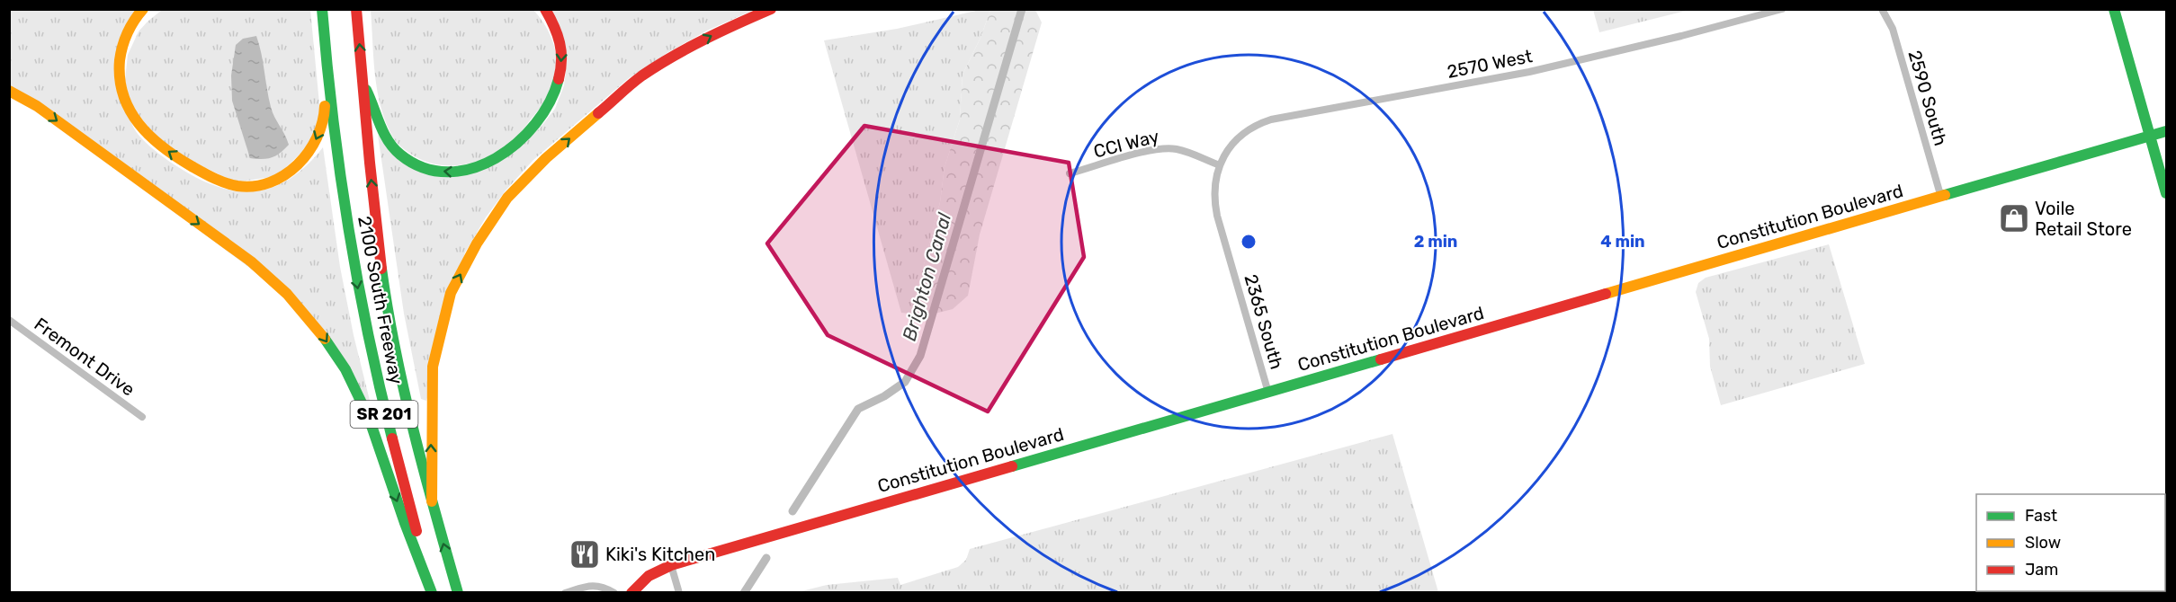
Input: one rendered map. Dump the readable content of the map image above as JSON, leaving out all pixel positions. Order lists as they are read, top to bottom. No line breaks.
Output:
{"streets":{"main road":["Constitution Boulevard","2100 South Freeway","SR 201"],"street":["2570 West","2590 South","CCI Way","2365 South","Fremont Drive"]},"crossings":[["2570 West","CCI Way"],["2570 West","2365 South"],["2590 South","Constitution Boulevard"],["CCI Way","2365 South"],["Constitution Boulevard","2365 South"]],"water":["Brighton Canal"],"places":{"shop":["Voile Retail Store"],"restaurant":["Kiki's Kitchen"]},"legend":["Fast","Slow","Jam"],"rings":["2 min","4 min"]}
